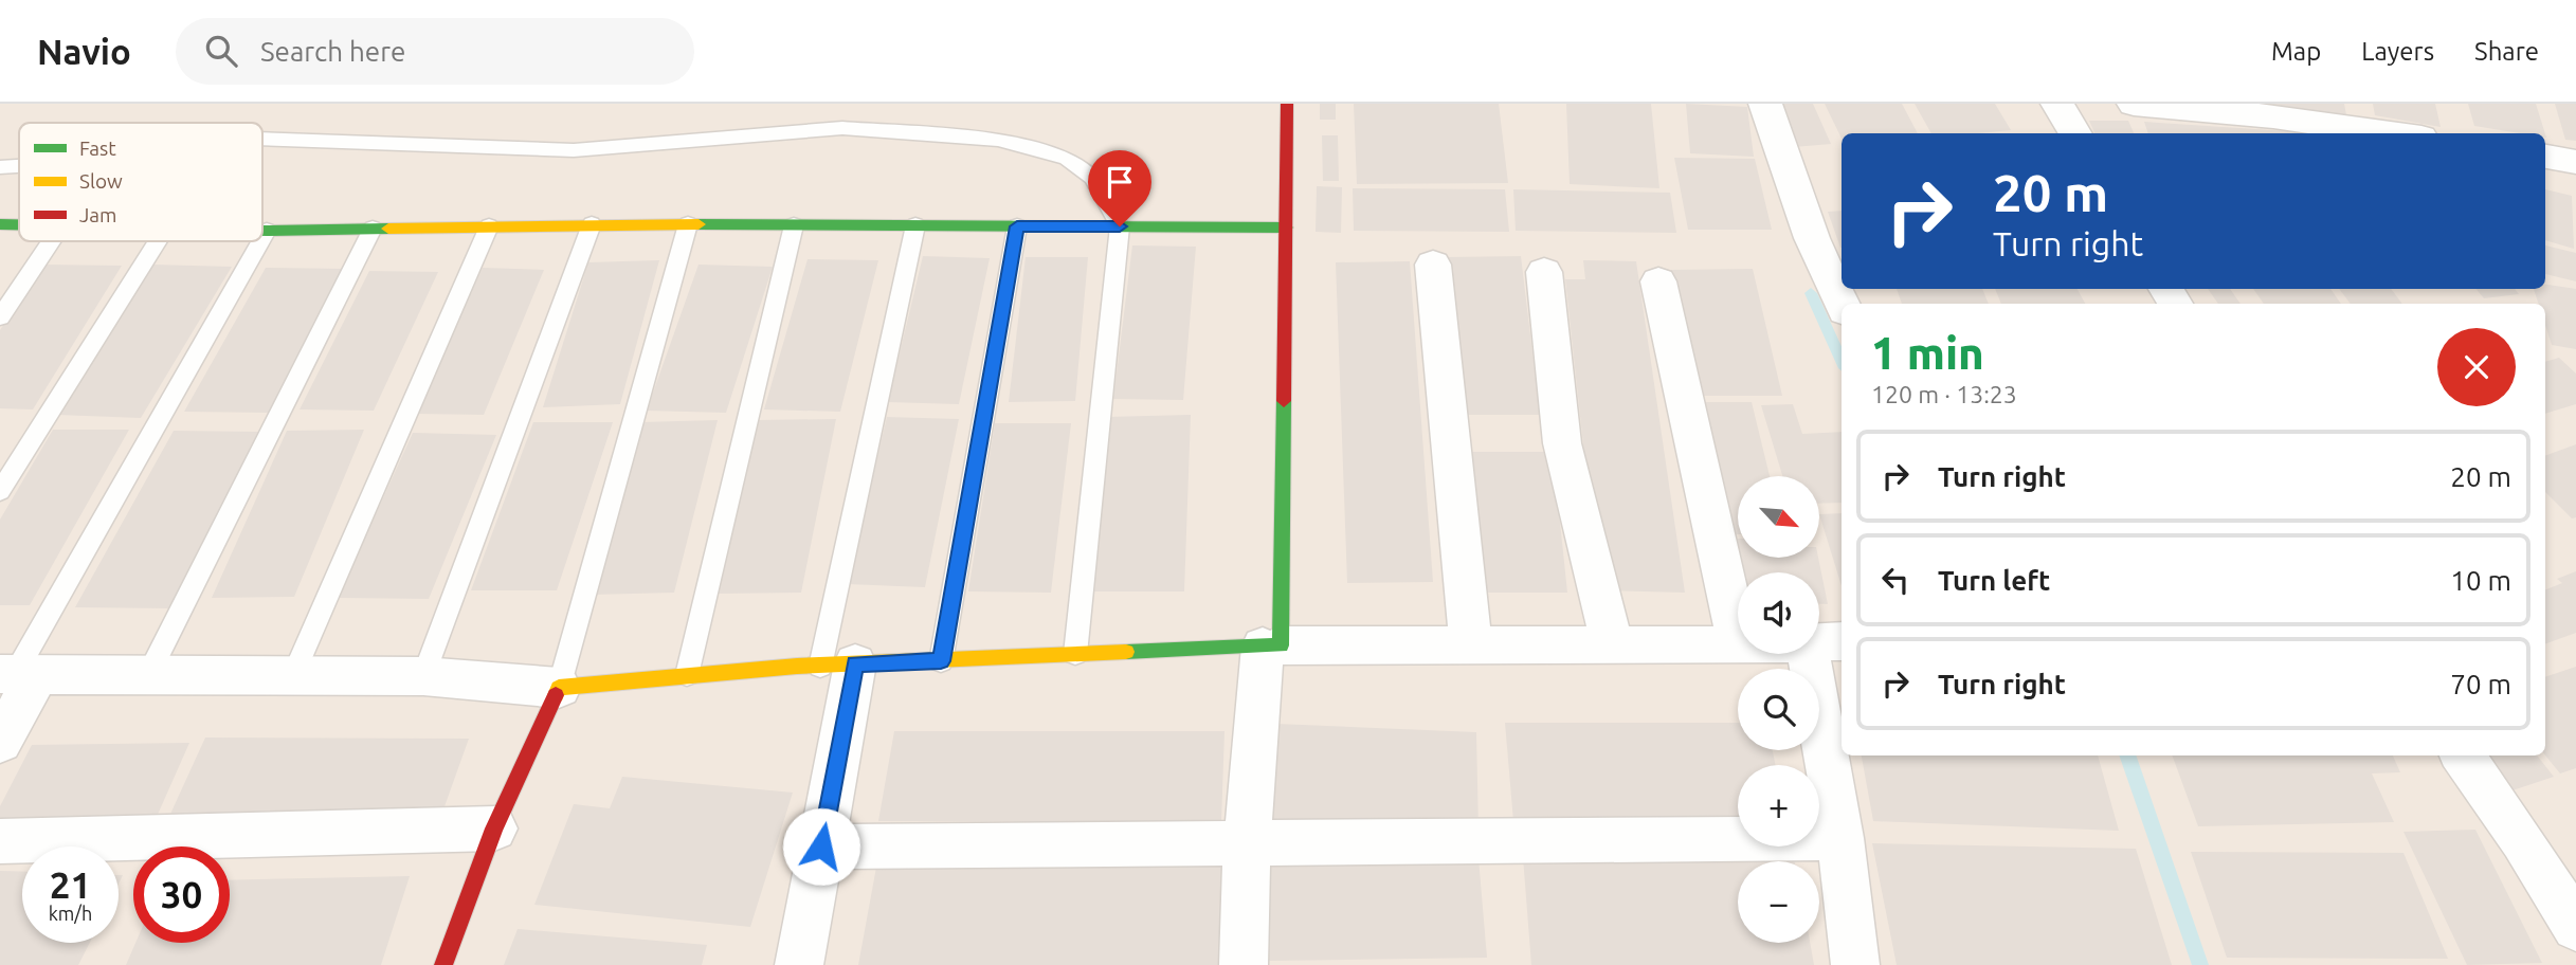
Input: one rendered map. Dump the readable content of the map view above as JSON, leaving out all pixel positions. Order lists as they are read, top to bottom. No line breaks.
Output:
{"legend":["Fast","Slow","Jam"],"north":"bottom right","page":{"header":"Navio","search":"Search here","nav":["Map","Layers","Share"],"turn":["20 m","Turn right"],"heading":["1 min","120 m · 13:23"],"list":[{"name":"Turn right","value":"20 m"},{"name":"Turn left","value":"10 m"},{"name":"Turn right","value":"70 m"}],"map_buttons":["+","−"],"speed":"21 km/h","limit":"30"}}
